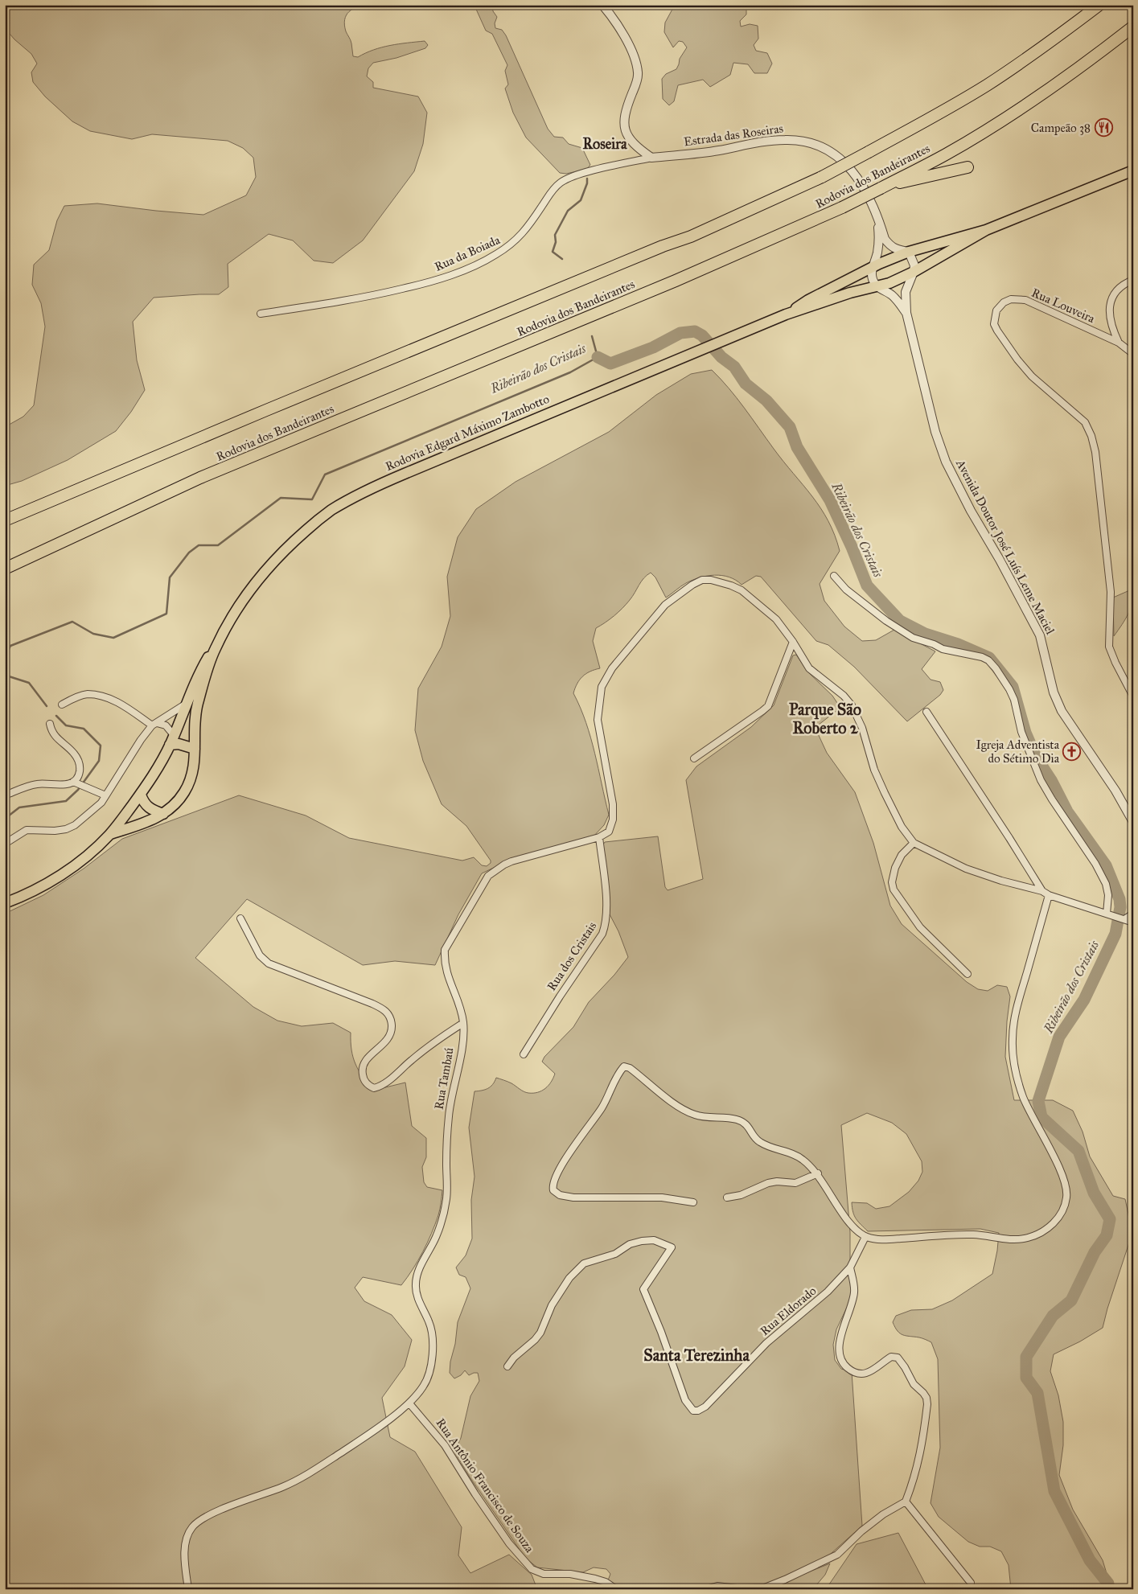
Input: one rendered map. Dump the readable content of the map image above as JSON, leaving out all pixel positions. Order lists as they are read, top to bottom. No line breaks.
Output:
{"streets":{"highway":["Rodovia dos Bandeirantes"],"main road":["Rodovia Edgard Máximo Zambotto"],"street":["Estrada das Roseiras","Rua da Boiada","Rua Louveira","Avenida Doutor José Luís Leme Maciel","Rua dos Cristais","Rua Tambaú","Rua Eldorado","Rua Antônio Francisco de Souza"]},"crossings":[["Estrada das Roseiras","Rua da Boiada"],["Estrada das Roseiras","Rodovia Edgard Máximo Zambotto"],["Rodovia Edgard Máximo Zambotto","Avenida Doutor José Luís Leme Maciel"],["Rua dos Cristais","Rua Tambaú"],["Rua Tambaú","Rua Antônio Francisco de Souza"]],"districts":["Roseira","Parque São Roberto 2","Santa Terezinha"],"water":["Ribeirão dos Cristais"],"places":{"restaurant":["Campeão 38"],"church":["Igreja Adventista do Sétimo Dia"]}}
